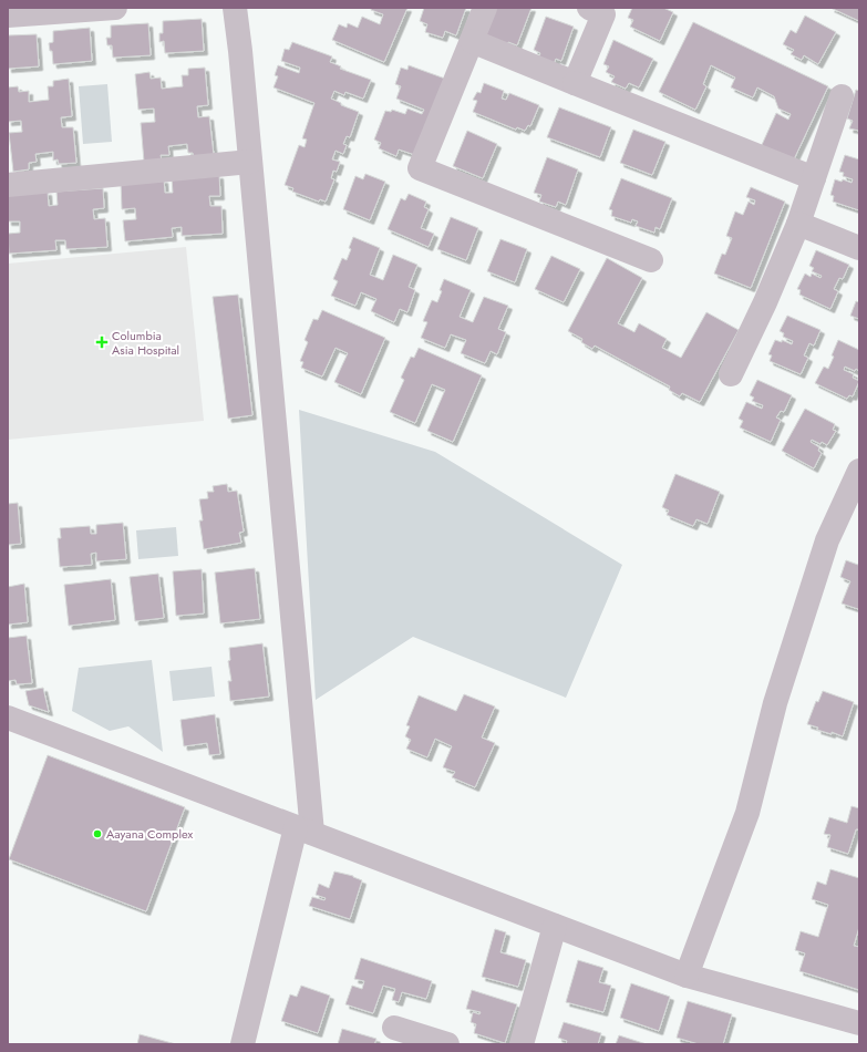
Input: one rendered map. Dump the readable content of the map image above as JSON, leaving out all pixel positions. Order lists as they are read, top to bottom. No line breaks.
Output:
{"places":{"health":["Columbia Asia Hospital"],"other":["Aayana Complex"]}}
